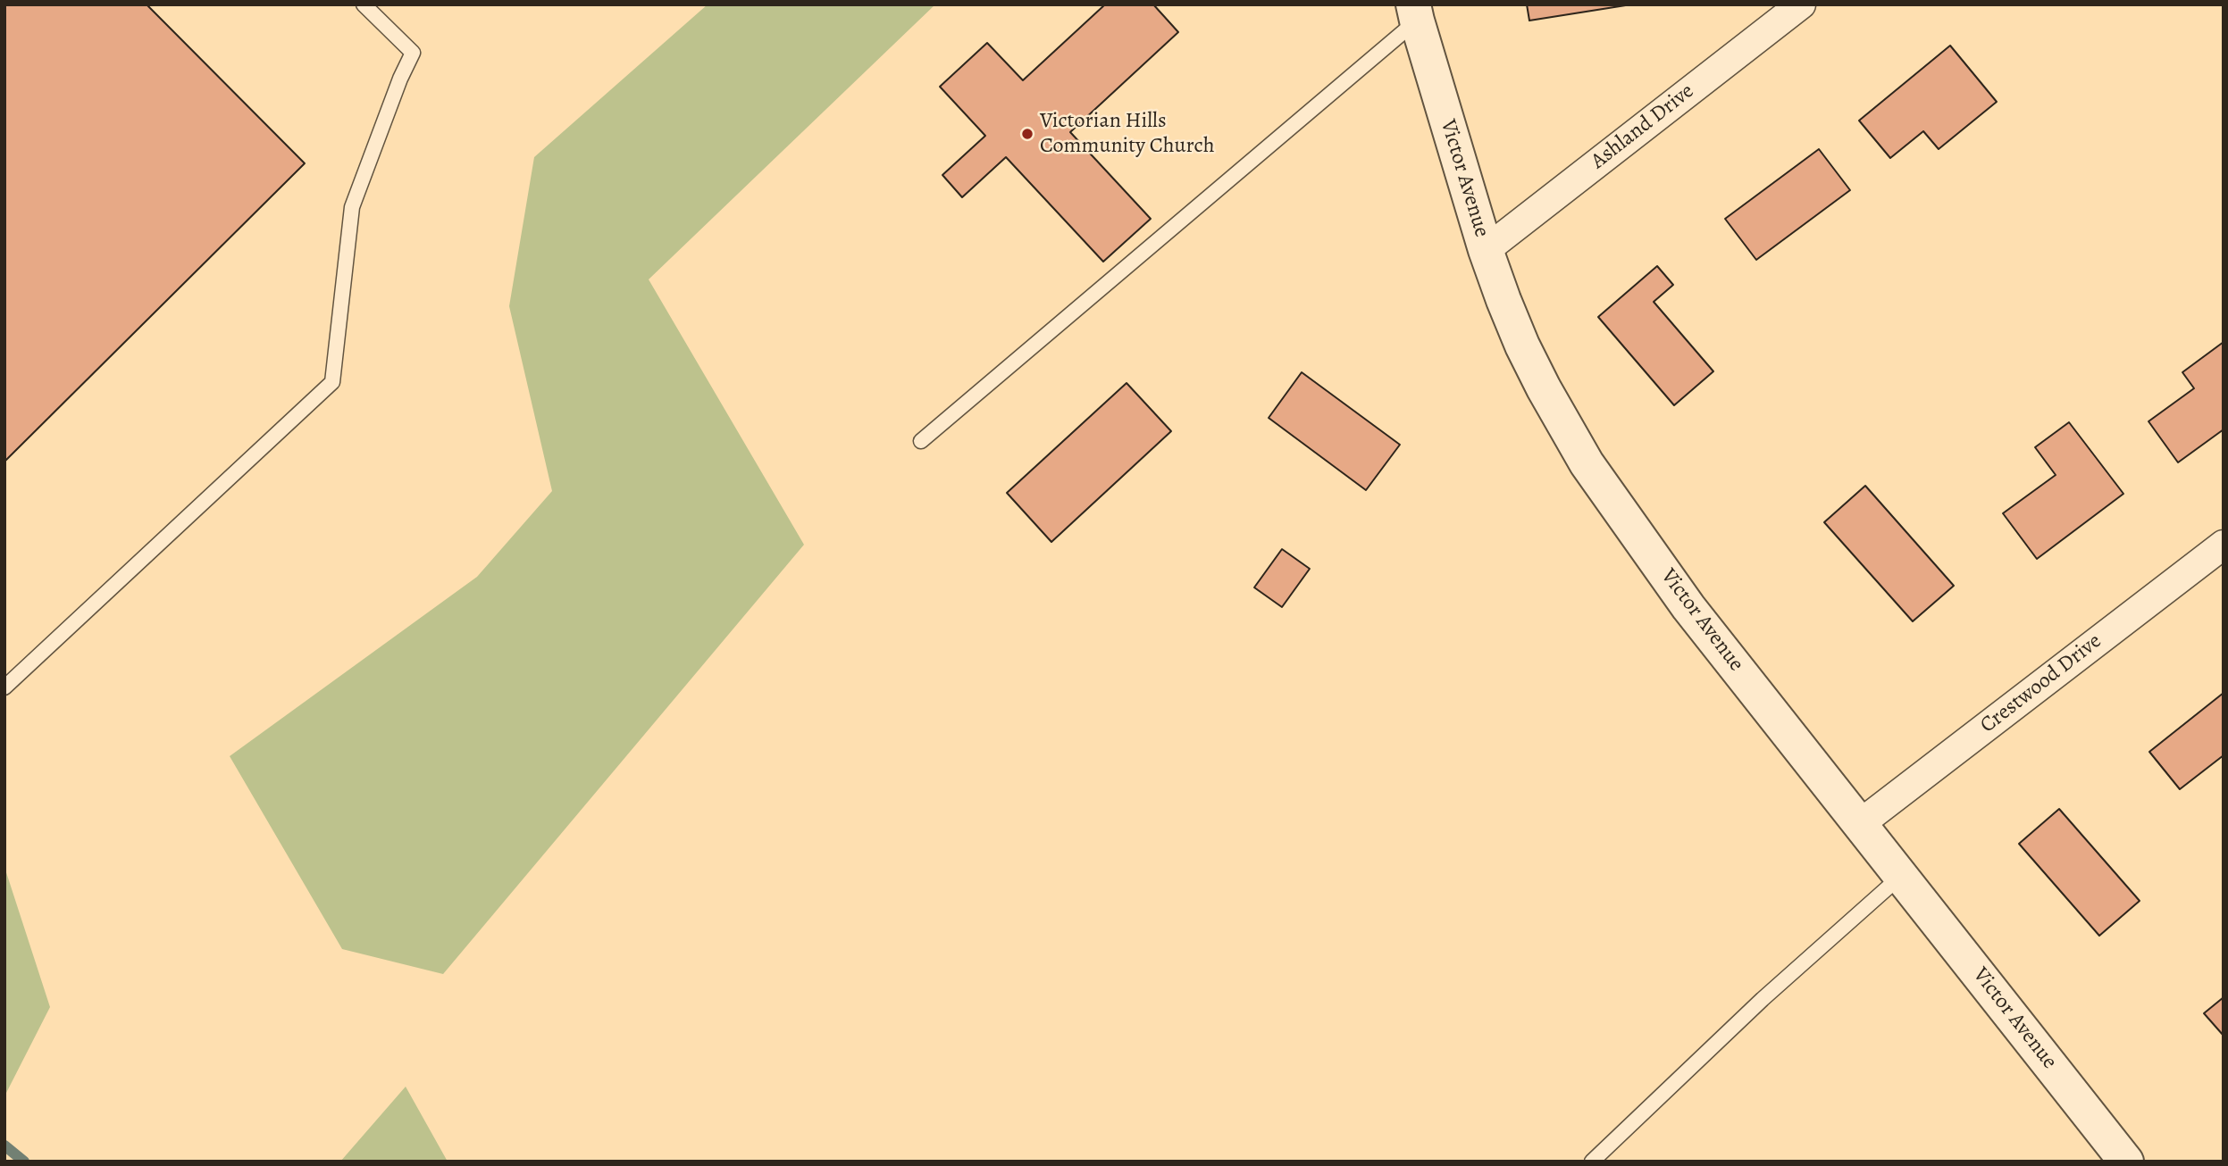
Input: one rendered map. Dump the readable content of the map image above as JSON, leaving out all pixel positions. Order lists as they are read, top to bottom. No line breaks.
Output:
{"streets":{"street":["Ashland Drive","Victor Avenue","Crestwood Drive"]},"crossings":[["Ashland Drive","Victor Avenue"],["Victor Avenue","Crestwood Drive"]],"places":["Victorian Hills Community Church"]}
